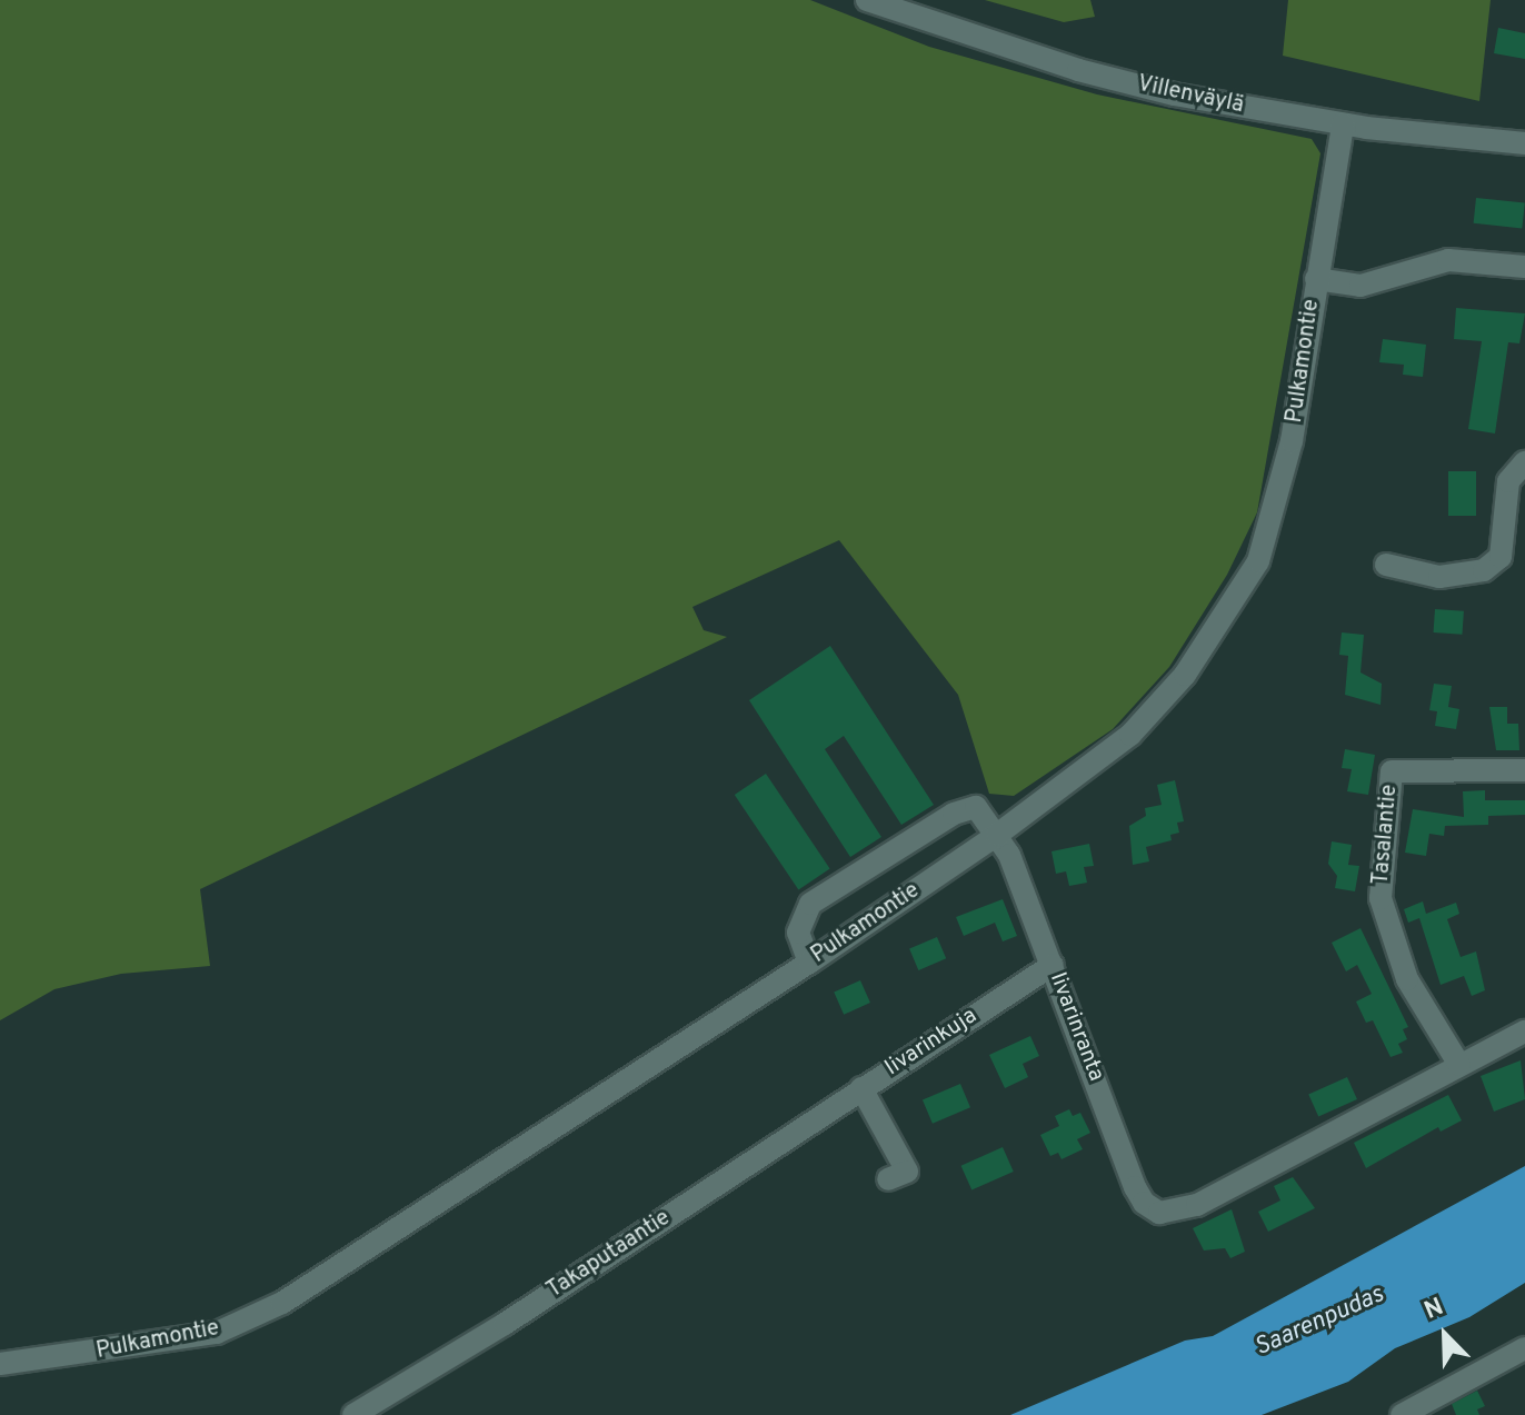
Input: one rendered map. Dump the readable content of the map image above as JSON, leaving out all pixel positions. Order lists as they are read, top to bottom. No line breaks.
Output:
{"streets":{"street":["Villenväylä","Pulkamontie","Tasalantie","Iivarinranta","Iivarinkuja","Takaputaantie"]},"crossings":[["Villenväylä","Pulkamontie"],["Pulkamontie","Iivarinranta"],["Tasalantie","Iivarinranta"],["Iivarinranta","Iivarinkuja"],["Iivarinkuja","Takaputaantie"]],"water":["Saarenpudas"],"north":"top left"}
